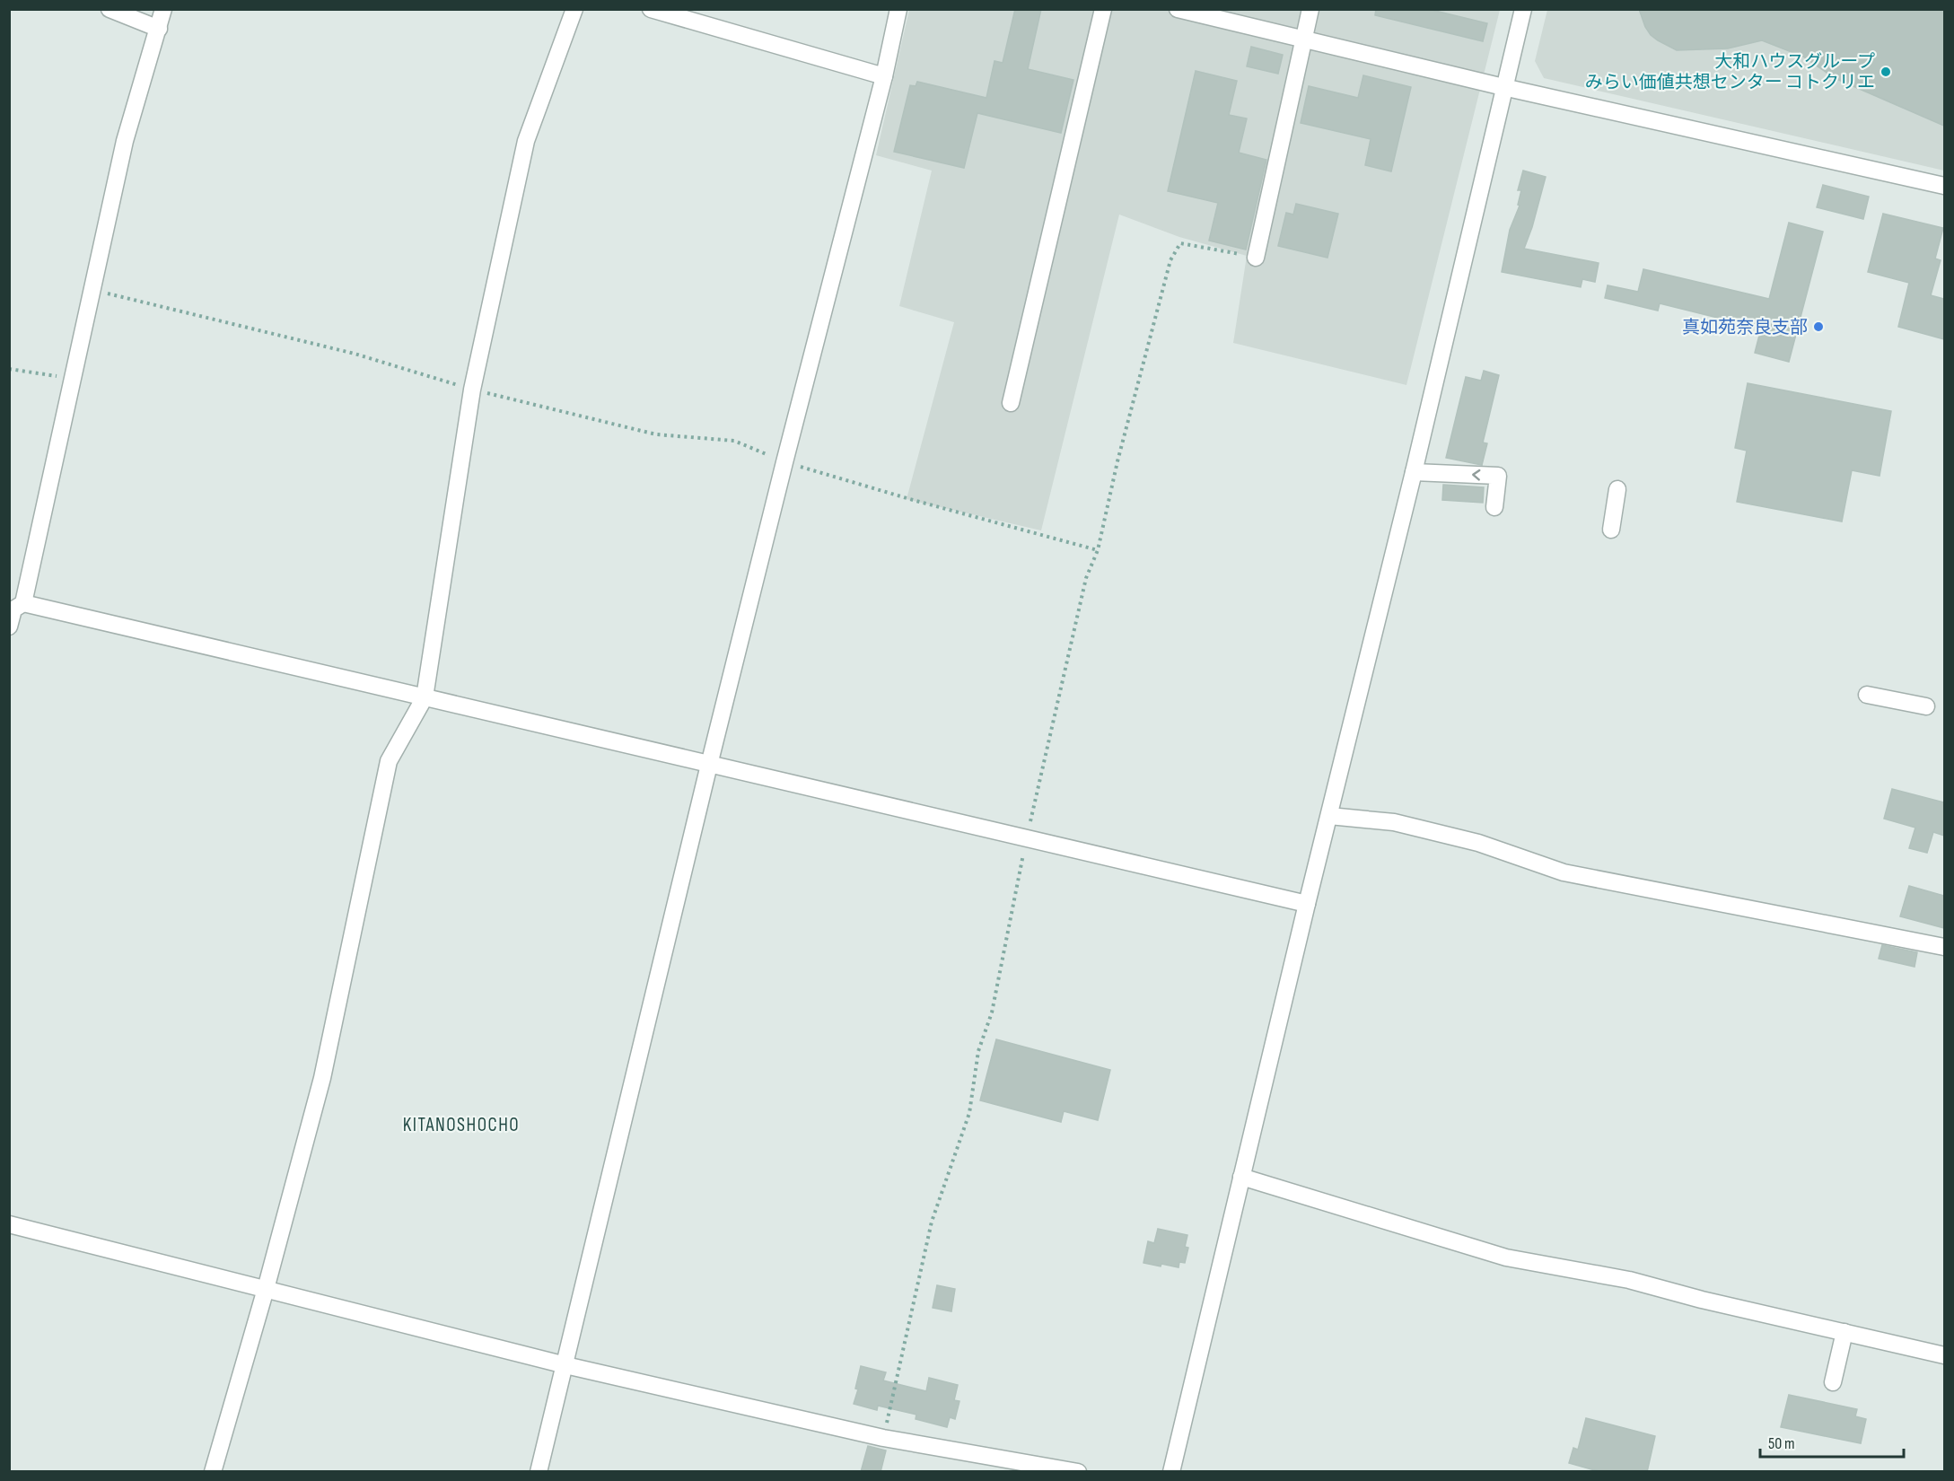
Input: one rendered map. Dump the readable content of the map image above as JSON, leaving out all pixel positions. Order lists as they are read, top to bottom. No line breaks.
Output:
{"districts":["KITANOSHOCHO"],"places":["大和ハウスグループ みらい価値共想センター コトクリエ","真如苑奈良支部"],"scale_bar":"50 m"}
